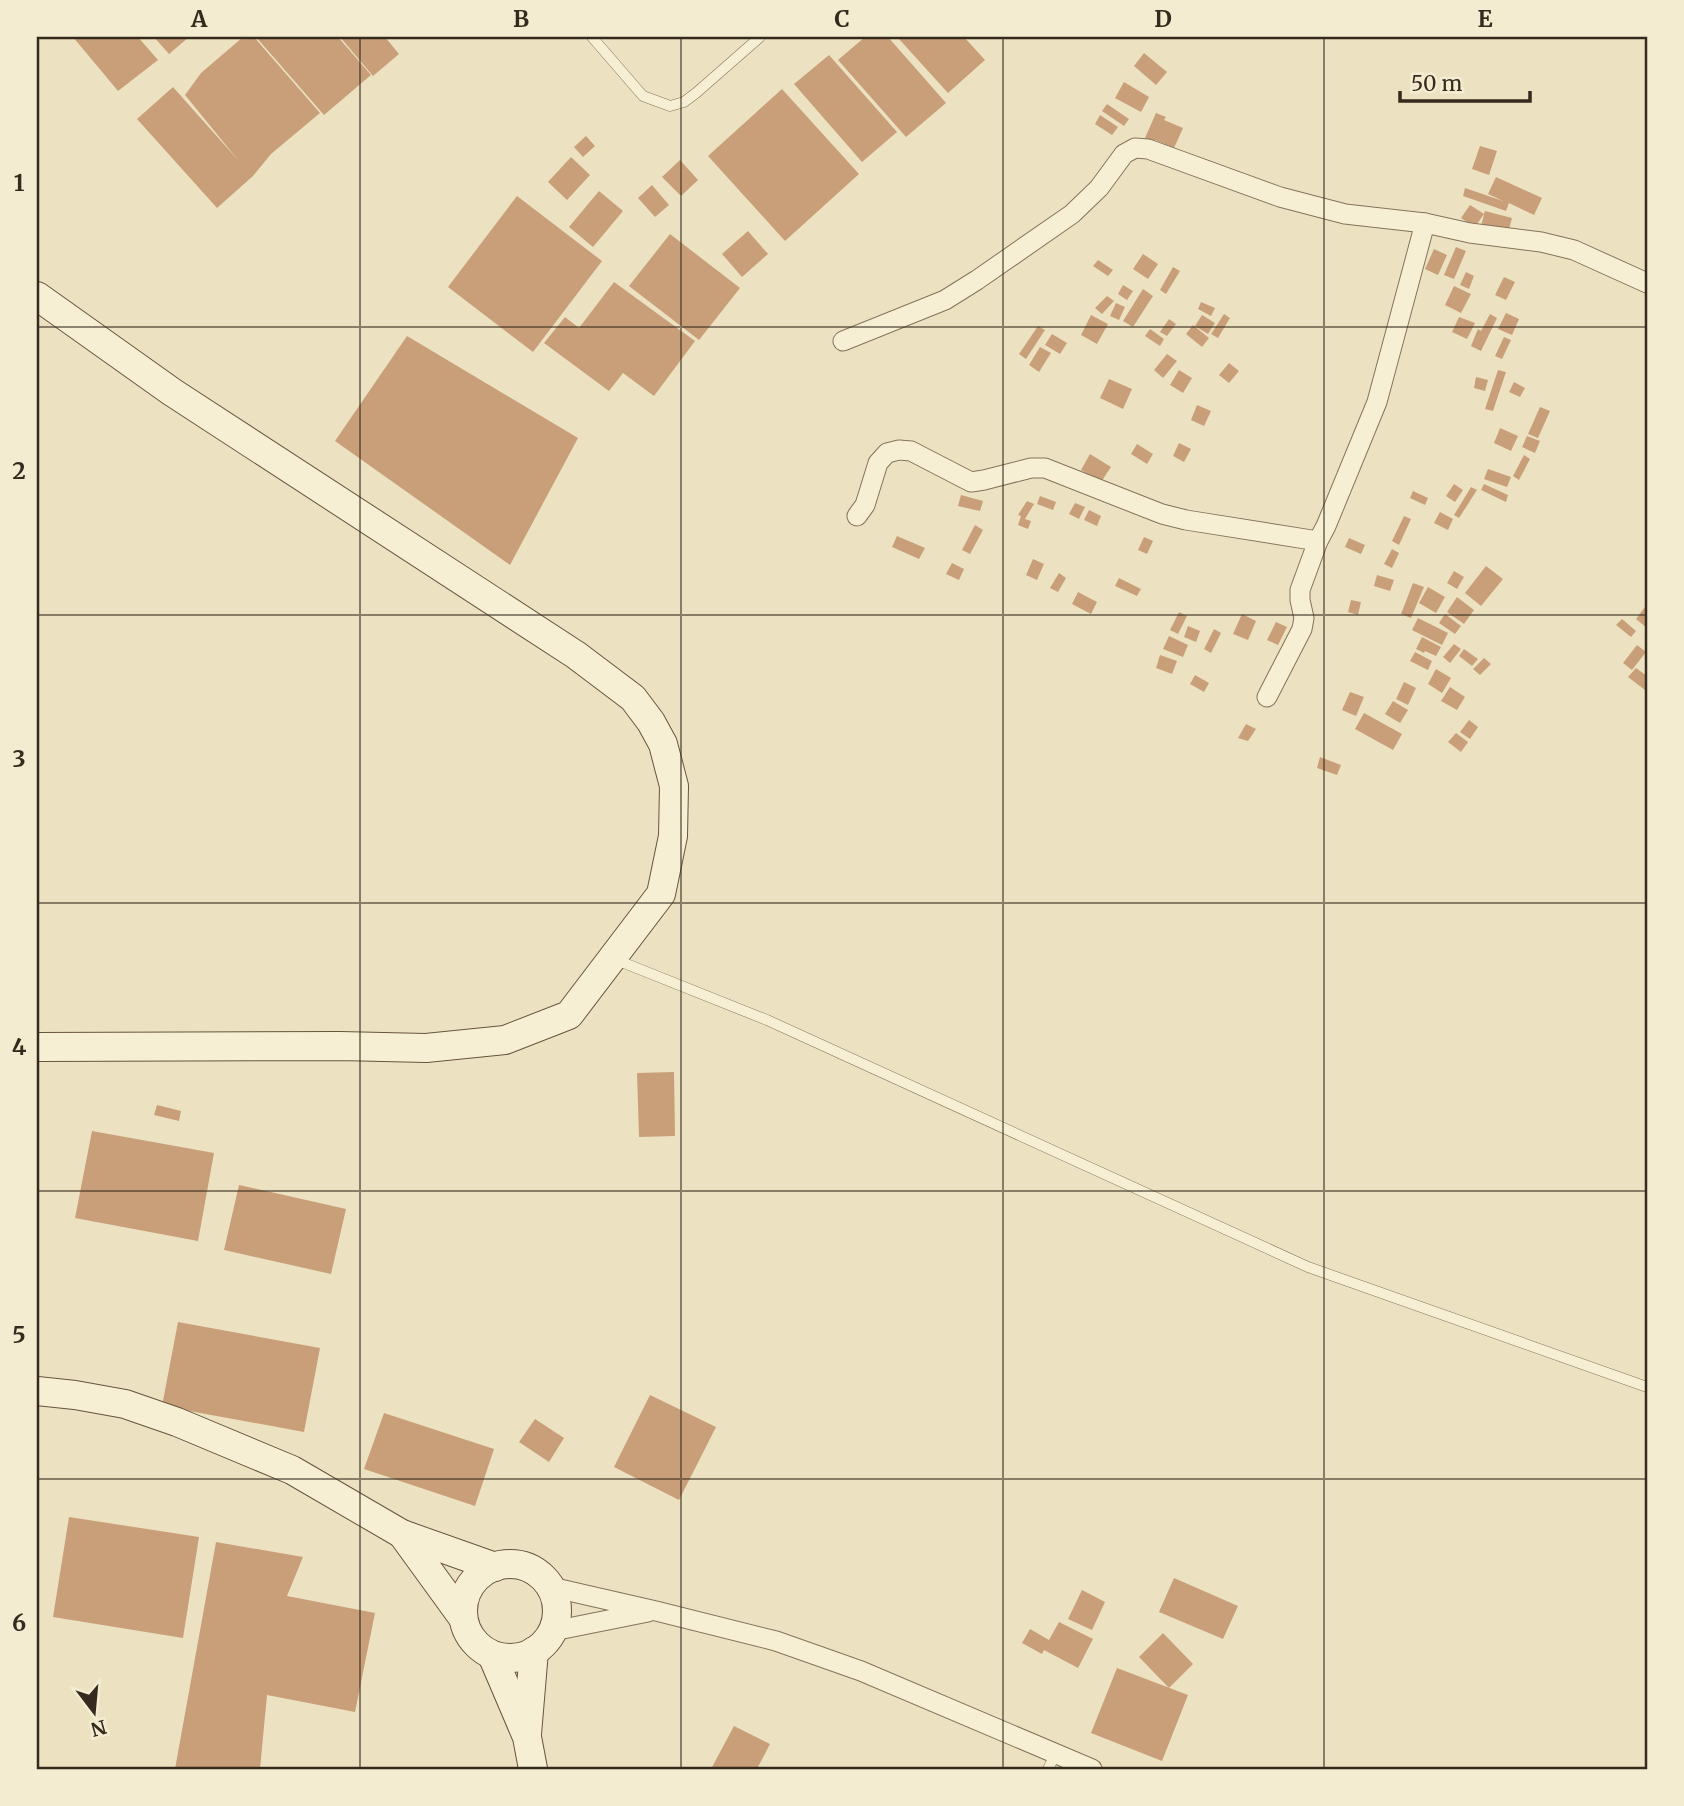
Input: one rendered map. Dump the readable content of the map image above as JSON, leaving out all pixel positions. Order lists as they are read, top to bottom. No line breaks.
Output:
{"scale_bar":"50 m","north":"bottom","grid":{"columns":["A","B","C","D","E"],"rows":["1","2","3","4","5","6"]}}
